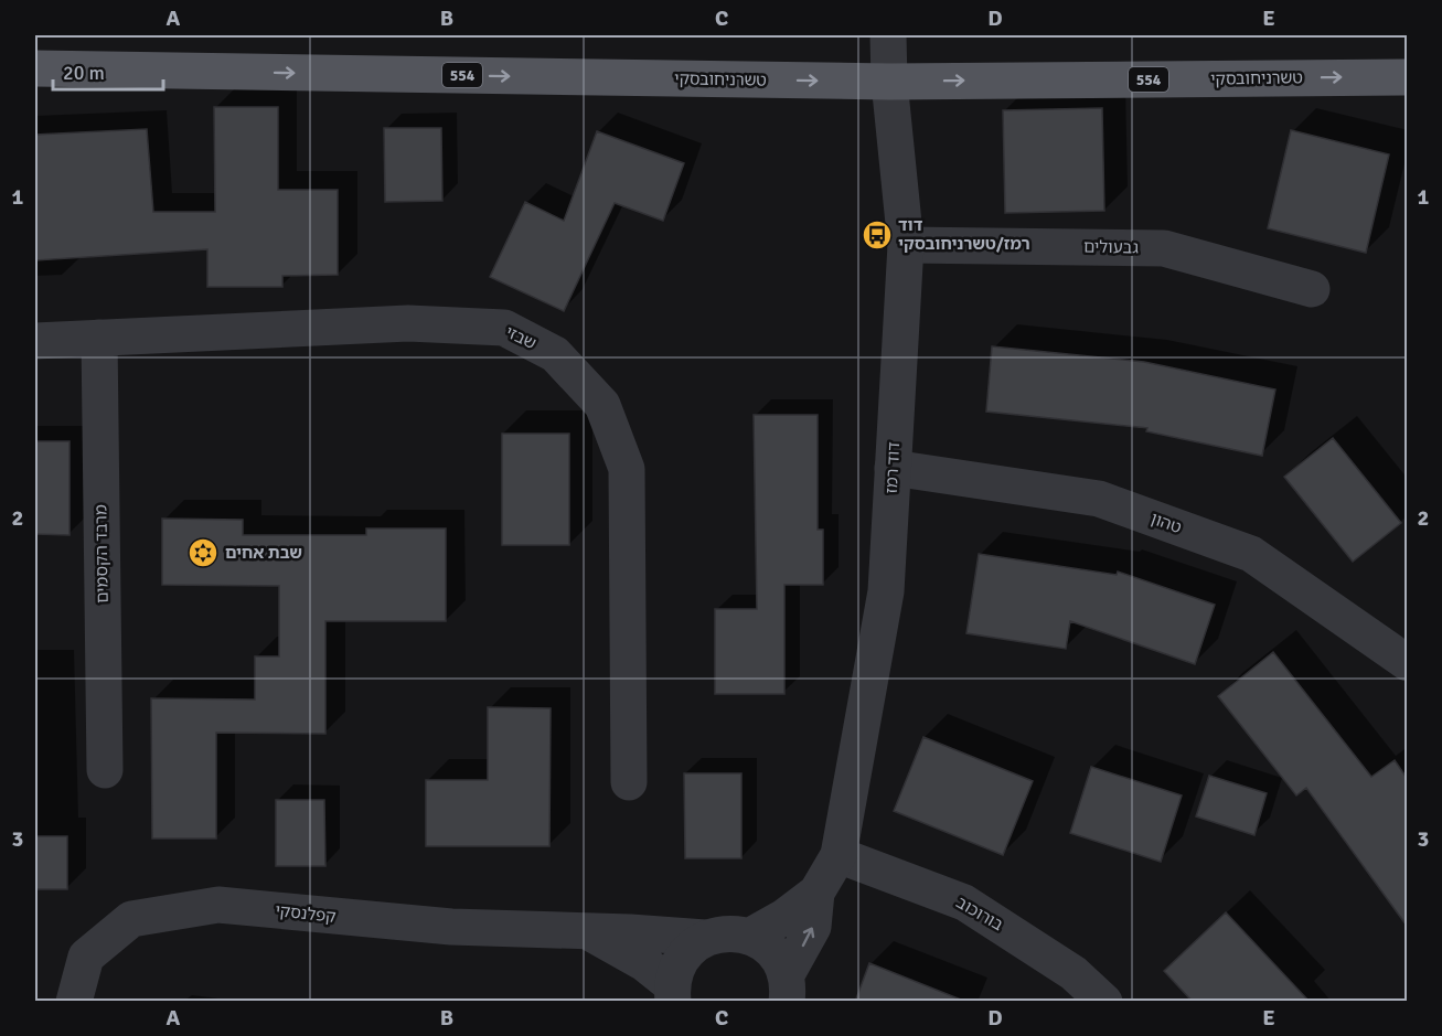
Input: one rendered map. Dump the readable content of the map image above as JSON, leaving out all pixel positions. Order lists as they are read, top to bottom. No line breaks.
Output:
{"streets":{"main road":["554","טשרניחובסקי"],"street":["גבעולים","שבזי","דוד רמז","טהון","מרבד הקסמים","קפלנסקי","בורוכוב"]},"crossings":[["טשרניחובסקי","דוד רמז"],["גבעולים","דוד רמז"],["שבזי","מרבד הקסמים"],["דוד רמז","טהון"],["דוד רמז","קפלנסקי"],["דוד רמז","בורוכוב"]],"one_way":["טשרניחובסקי"],"places":{"bus stop":["דוד רמז/טשרניחובסקי"],"synagogue":["שבת אחים"]},"scale_bar":"20 m","grid":{"columns":["A","B","C","D","E"],"rows":["1","2","3"]}}
